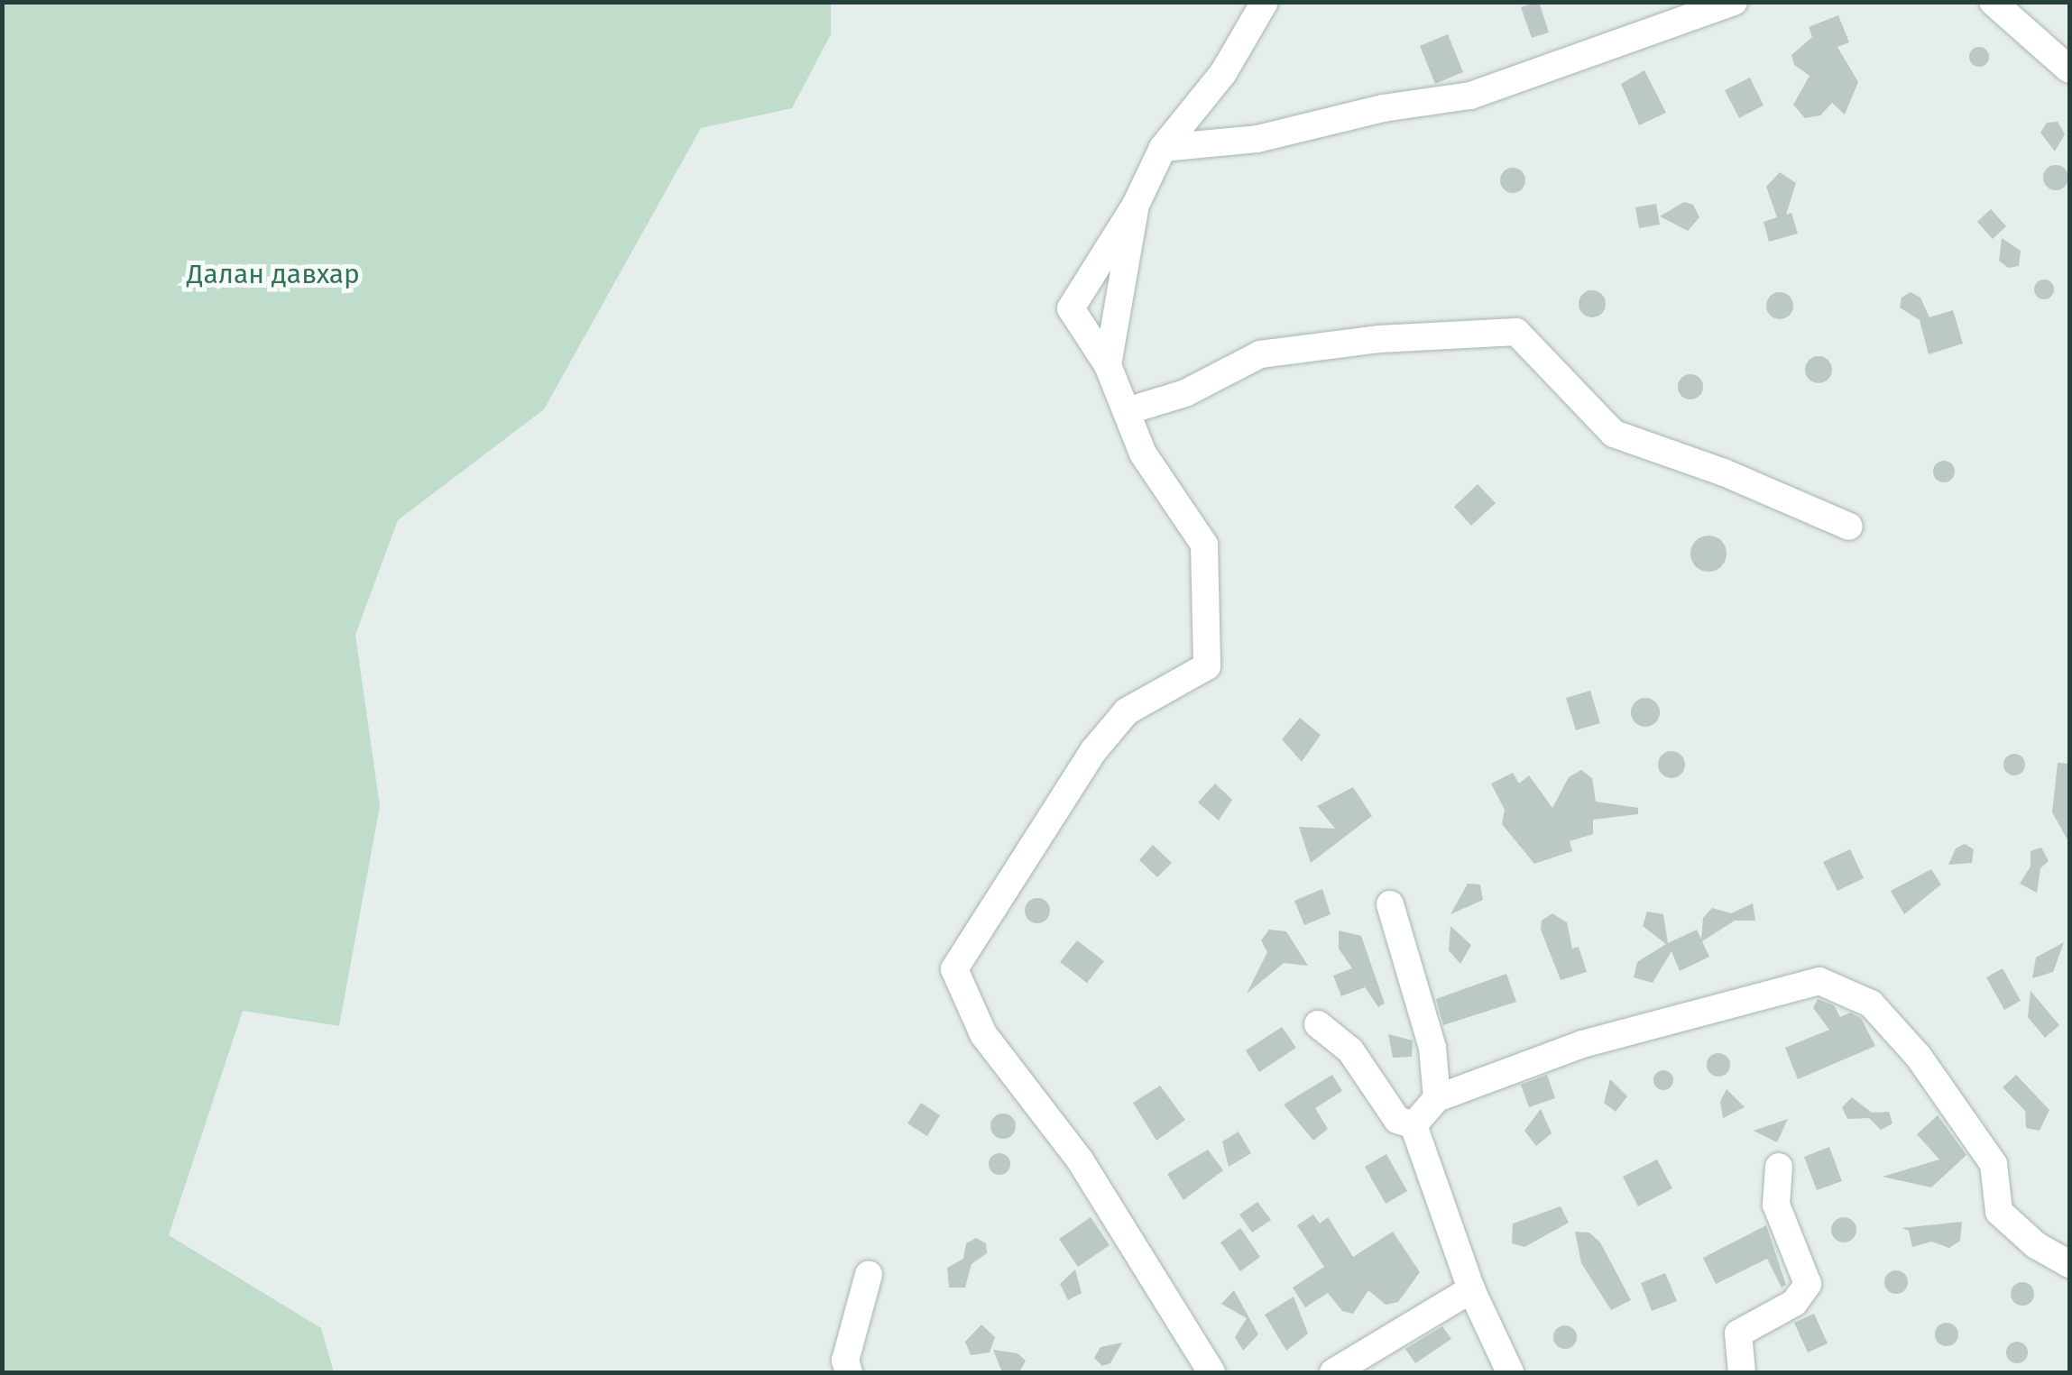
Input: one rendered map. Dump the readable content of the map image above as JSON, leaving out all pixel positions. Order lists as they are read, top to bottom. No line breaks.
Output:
{"parks":["Далан давхар"]}
